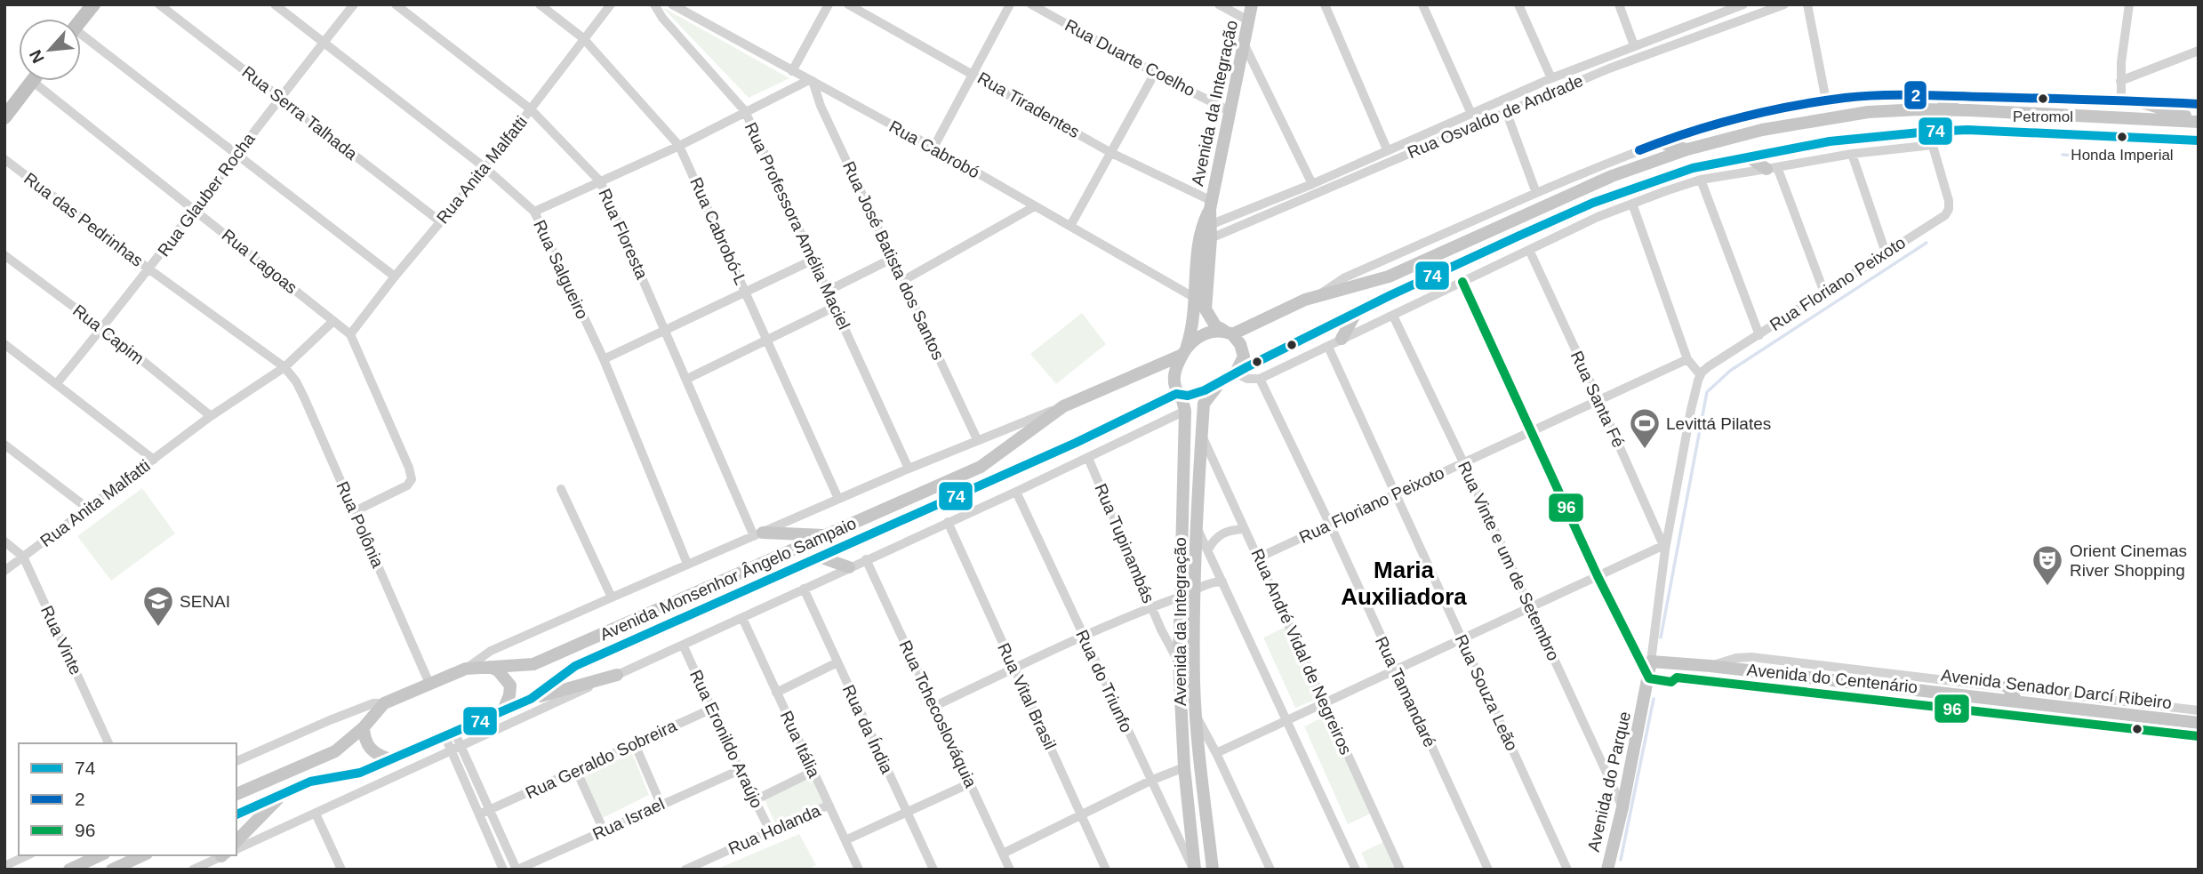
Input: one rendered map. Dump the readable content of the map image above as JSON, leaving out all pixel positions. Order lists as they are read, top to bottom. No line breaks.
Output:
{"streets":{"main road":["Avenida da Integração","Avenida Monsenhor Ângelo Sampaio","Avenida do Centenário","Avenida Senador Darcí Ribeiro","Avenida do Parque"],"street":["Rua Duarte Coelho","Rua Tiradentes","Rua Serra Talhada","Rua Osvaldo de Andrade","Rua Cabrobó","Rua Anita Malfatti","Rua Glauber Rocha","Rua das Pedrinhas","Rua Professora Amélia Maciel","Rua Cabrobó-L","Rua Floresta","Rua José Batista dos Santos","Rua Lagoas","Rua Salgueiro","Rua Floriano Peixoto","Rua Capim","Rua Santa Fé","Rua Polônia","Rua Tupinambás","Rua Vinte e um de Setembro","Rua Vinte","Rua André Vidal de Negreiros","Rua do Triunfo","Rua Tamandaré","Rua Souza Leão","Rua Vital Brasil","Rua Tchecoslováquia","Rua da Índia","Rua Eronildo Araújo","Rua Itália","Rua Geraldo Sobreira","Rua Israel","Rua Holanda"]},"crossings":[["Rua Duarte Coelho","Avenida da Integração"],["Avenida da Integração","Rua Tiradentes"],["Avenida da Integração","Rua Tupinambás"],["Avenida da Integração","Avenida Monsenhor Ângelo Sampaio"],["Avenida da Integração","Rua André Vidal de Negreiros"],["Avenida da Integração","Rua do Triunfo"],["Rua Serra Talhada","Rua Anita Malfatti"],["Rua Serra Talhada","Rua Glauber Rocha"],["Rua Cabrobó","Rua José Batista dos Santos"],["Rua Anita Malfatti","Rua das Pedrinhas"],["Rua Anita Malfatti","Rua Cabrobó-L"],["Rua Anita Malfatti","Rua Floresta"],["Rua Anita Malfatti","Rua Lagoas"],["Rua Anita Malfatti","Rua Salgueiro"],["Rua Anita Malfatti","Rua Capim"],["Rua Anita Malfatti","Rua Polônia"],["Rua Anita Malfatti","Rua Vinte"],["Rua Glauber Rocha","Rua das Pedrinhas"],["Rua Glauber Rocha","Rua Lagoas"],["Rua Glauber Rocha","Rua Salgueiro"],["Rua Glauber Rocha","Rua Capim"],["Rua das Pedrinhas","Rua Polônia"],["Rua Professora Amélia Maciel","Avenida Monsenhor Ângelo Sampaio"],["Rua Cabrobó-L","Avenida Monsenhor Ângelo Sampaio"],["Rua Floresta","Avenida Monsenhor Ângelo Sampaio"],["Rua José Batista dos Santos","Avenida Monsenhor Ângelo Sampaio"],["Rua Lagoas","Rua Polônia"],["Rua Salgueiro","Avenida Monsenhor Ângelo Sampaio"],["Rua Floriano Peixoto","Rua Santa Fé"],["Rua Floriano Peixoto","Rua Vinte e um de Setembro"],["Rua Floriano Peixoto","Rua André Vidal de Negreiros"],["Rua Floriano Peixoto","Rua Tamandaré"],["Rua Floriano Peixoto","Rua Souza Leão"],["Rua Polônia","Avenida Monsenhor Ângelo Sampaio"],["Rua Vinte e um de Setembro","Avenida do Parque"],["Avenida do Centenário","Avenida do Parque"],["Avenida Senador Darcí Ribeiro","Avenida do Parque"],["Rua Eronildo Araújo","Rua Geraldo Sobreira"],["Rua Eronildo Araújo","Rua Israel"],["Rua Eronildo Araújo","Rua Holanda"],["Rua Itália","Rua Holanda"]],"districts":["Maria Auxiliadora"],"places":{"other":["Petromol","Honda Imperial"],"sports":["Levittá Pilates"],"theatre":["Orient Cinemas River Shopping"],"school or university":["SENAI"]},"lines":["transit line 2","transit line 74","transit line 96"],"legend":["74","2","96"],"north":"bottom left"}
